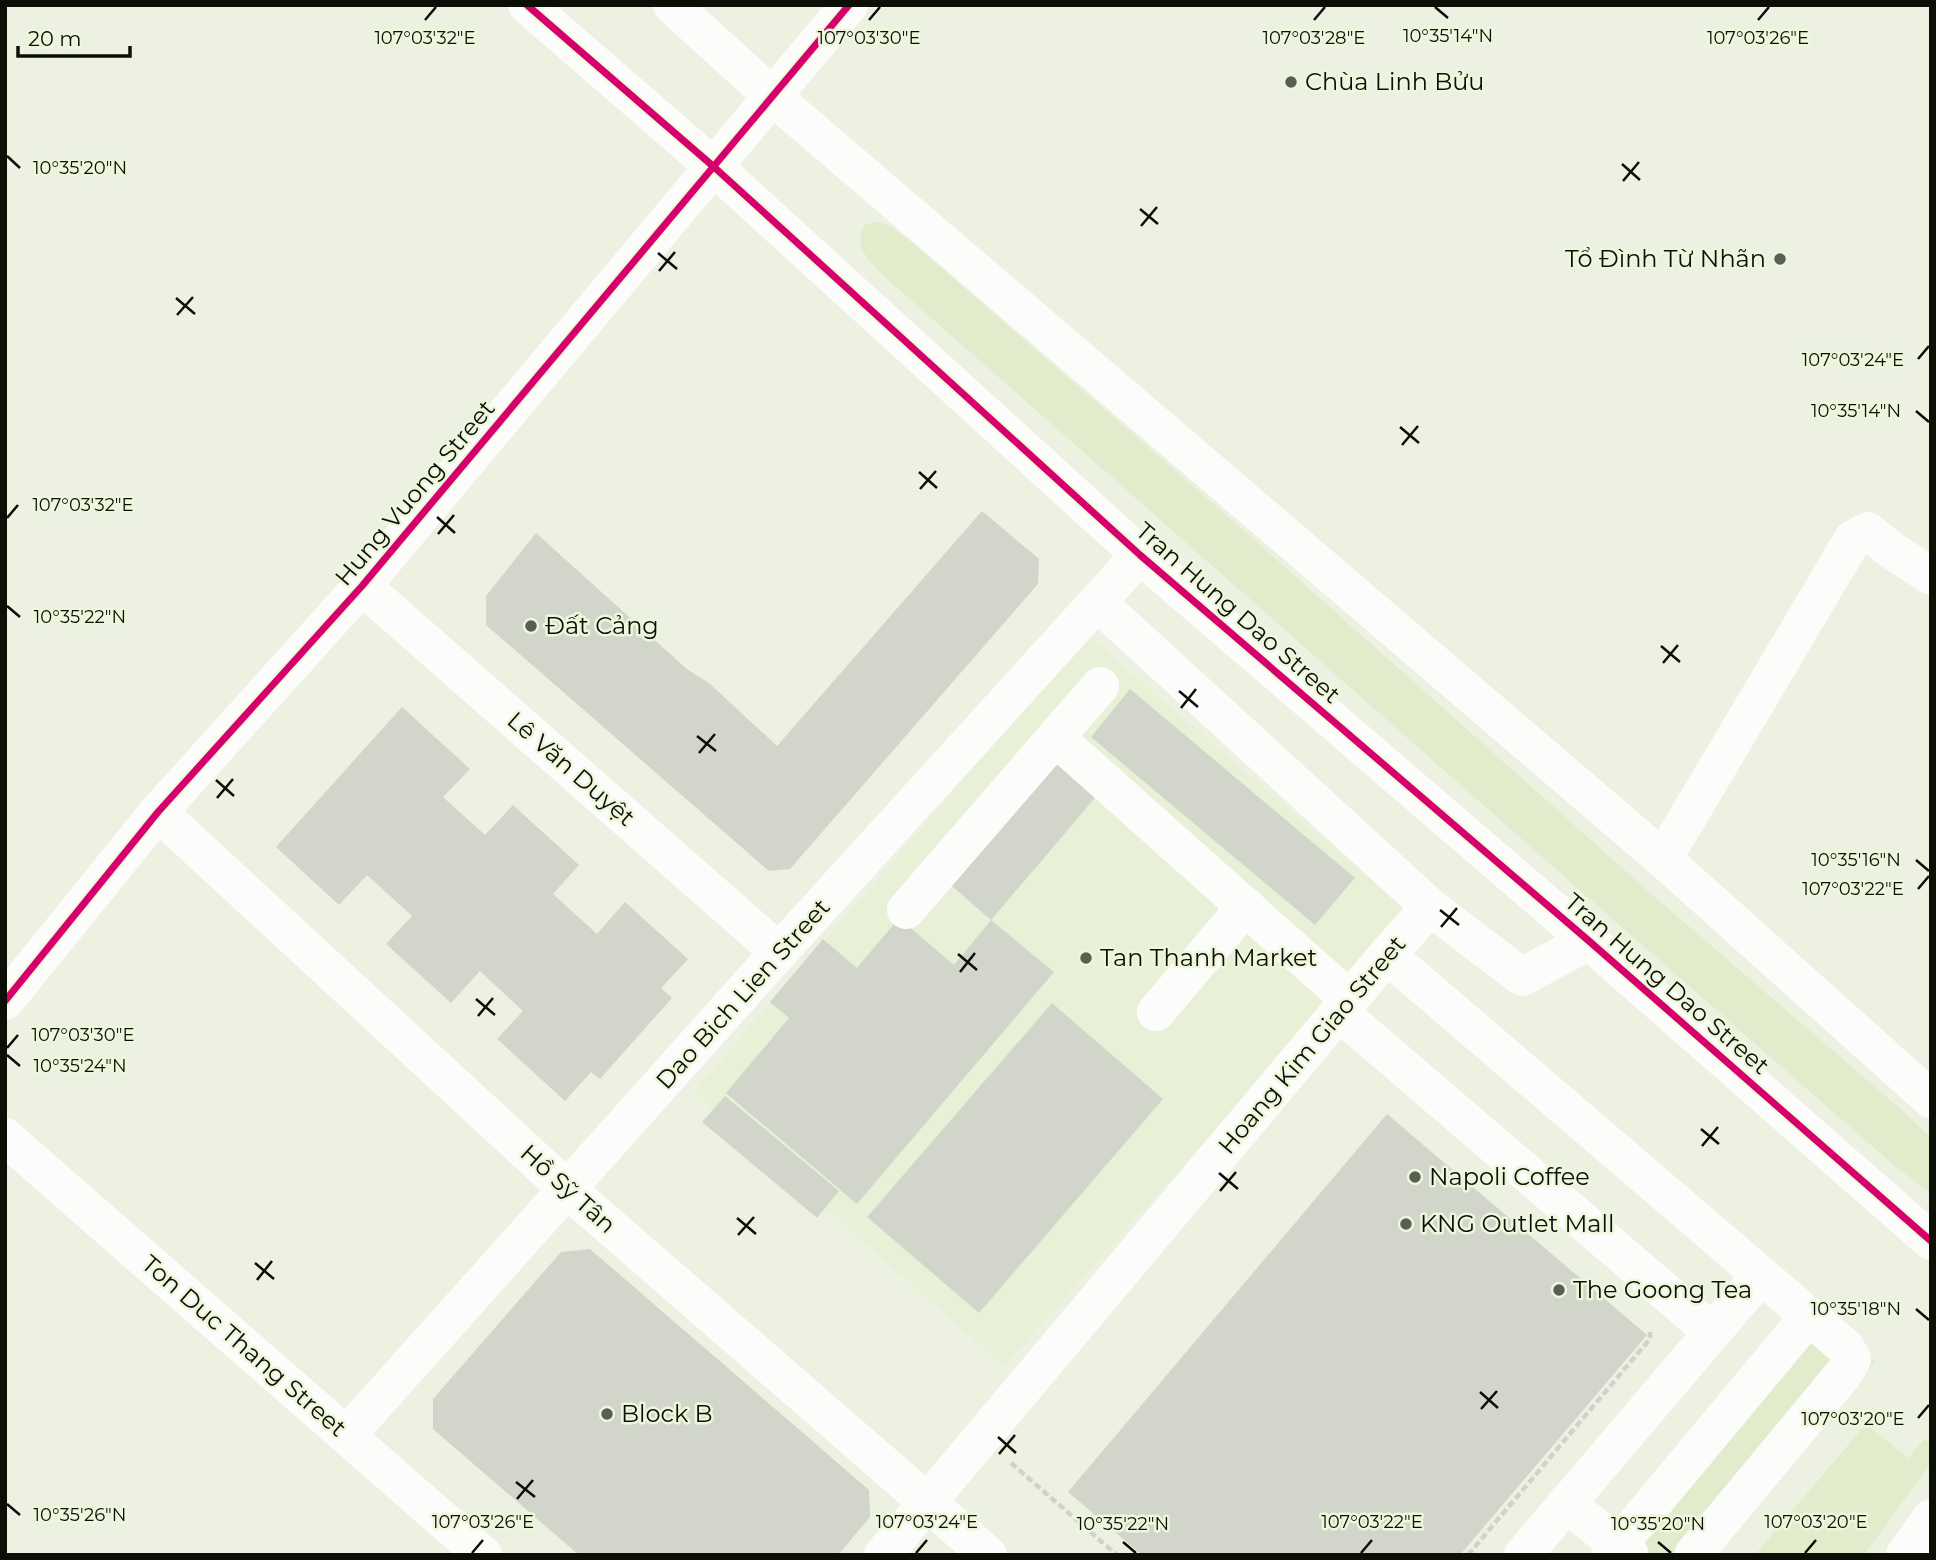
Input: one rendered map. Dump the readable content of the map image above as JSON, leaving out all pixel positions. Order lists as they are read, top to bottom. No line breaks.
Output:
{"streets":{"street":["Hung Vuong Street","Tran Hung Dao Street","Lê Văn Duyệt","Dao Bich Lien Street","Hoang Kim Giao Street","Hồ Sỹ Tân","Ton Duc Thang Street"]},"crossings":[["Hung Vuong Street","Tran Hung Dao Street"],["Hung Vuong Street","Lê Văn Duyệt"],["Hung Vuong Street","Hồ Sỹ Tân"],["Tran Hung Dao Street","Dao Bich Lien Street"],["Lê Văn Duyệt","Dao Bich Lien Street"],["Dao Bich Lien Street","Hồ Sỹ Tân"],["Dao Bich Lien Street","Ton Duc Thang Street"],["Hoang Kim Giao Street","Hồ Sỹ Tân"]],"places":["Chùa Linh Bửu","Tổ Đình Từ Nhãn","Đất Cảng","Tan Thanh Market","Napoli Coffee","KNG Outlet Mall","The Goong Tea","Block B"],"scale_bar":"20 m","coordinates":["10°35'14\"N","107°03'32\"E","107°03'30\"E","107°03'28\"E","107°03'26\"E","10°35'20\"N","107°03'24\"E","10°35'22\"N","10°35'16\"N","107°03'22\"E","10°35'24\"N","10°35'18\"N","107°03'20\"E","10°35'26\"N"]}
